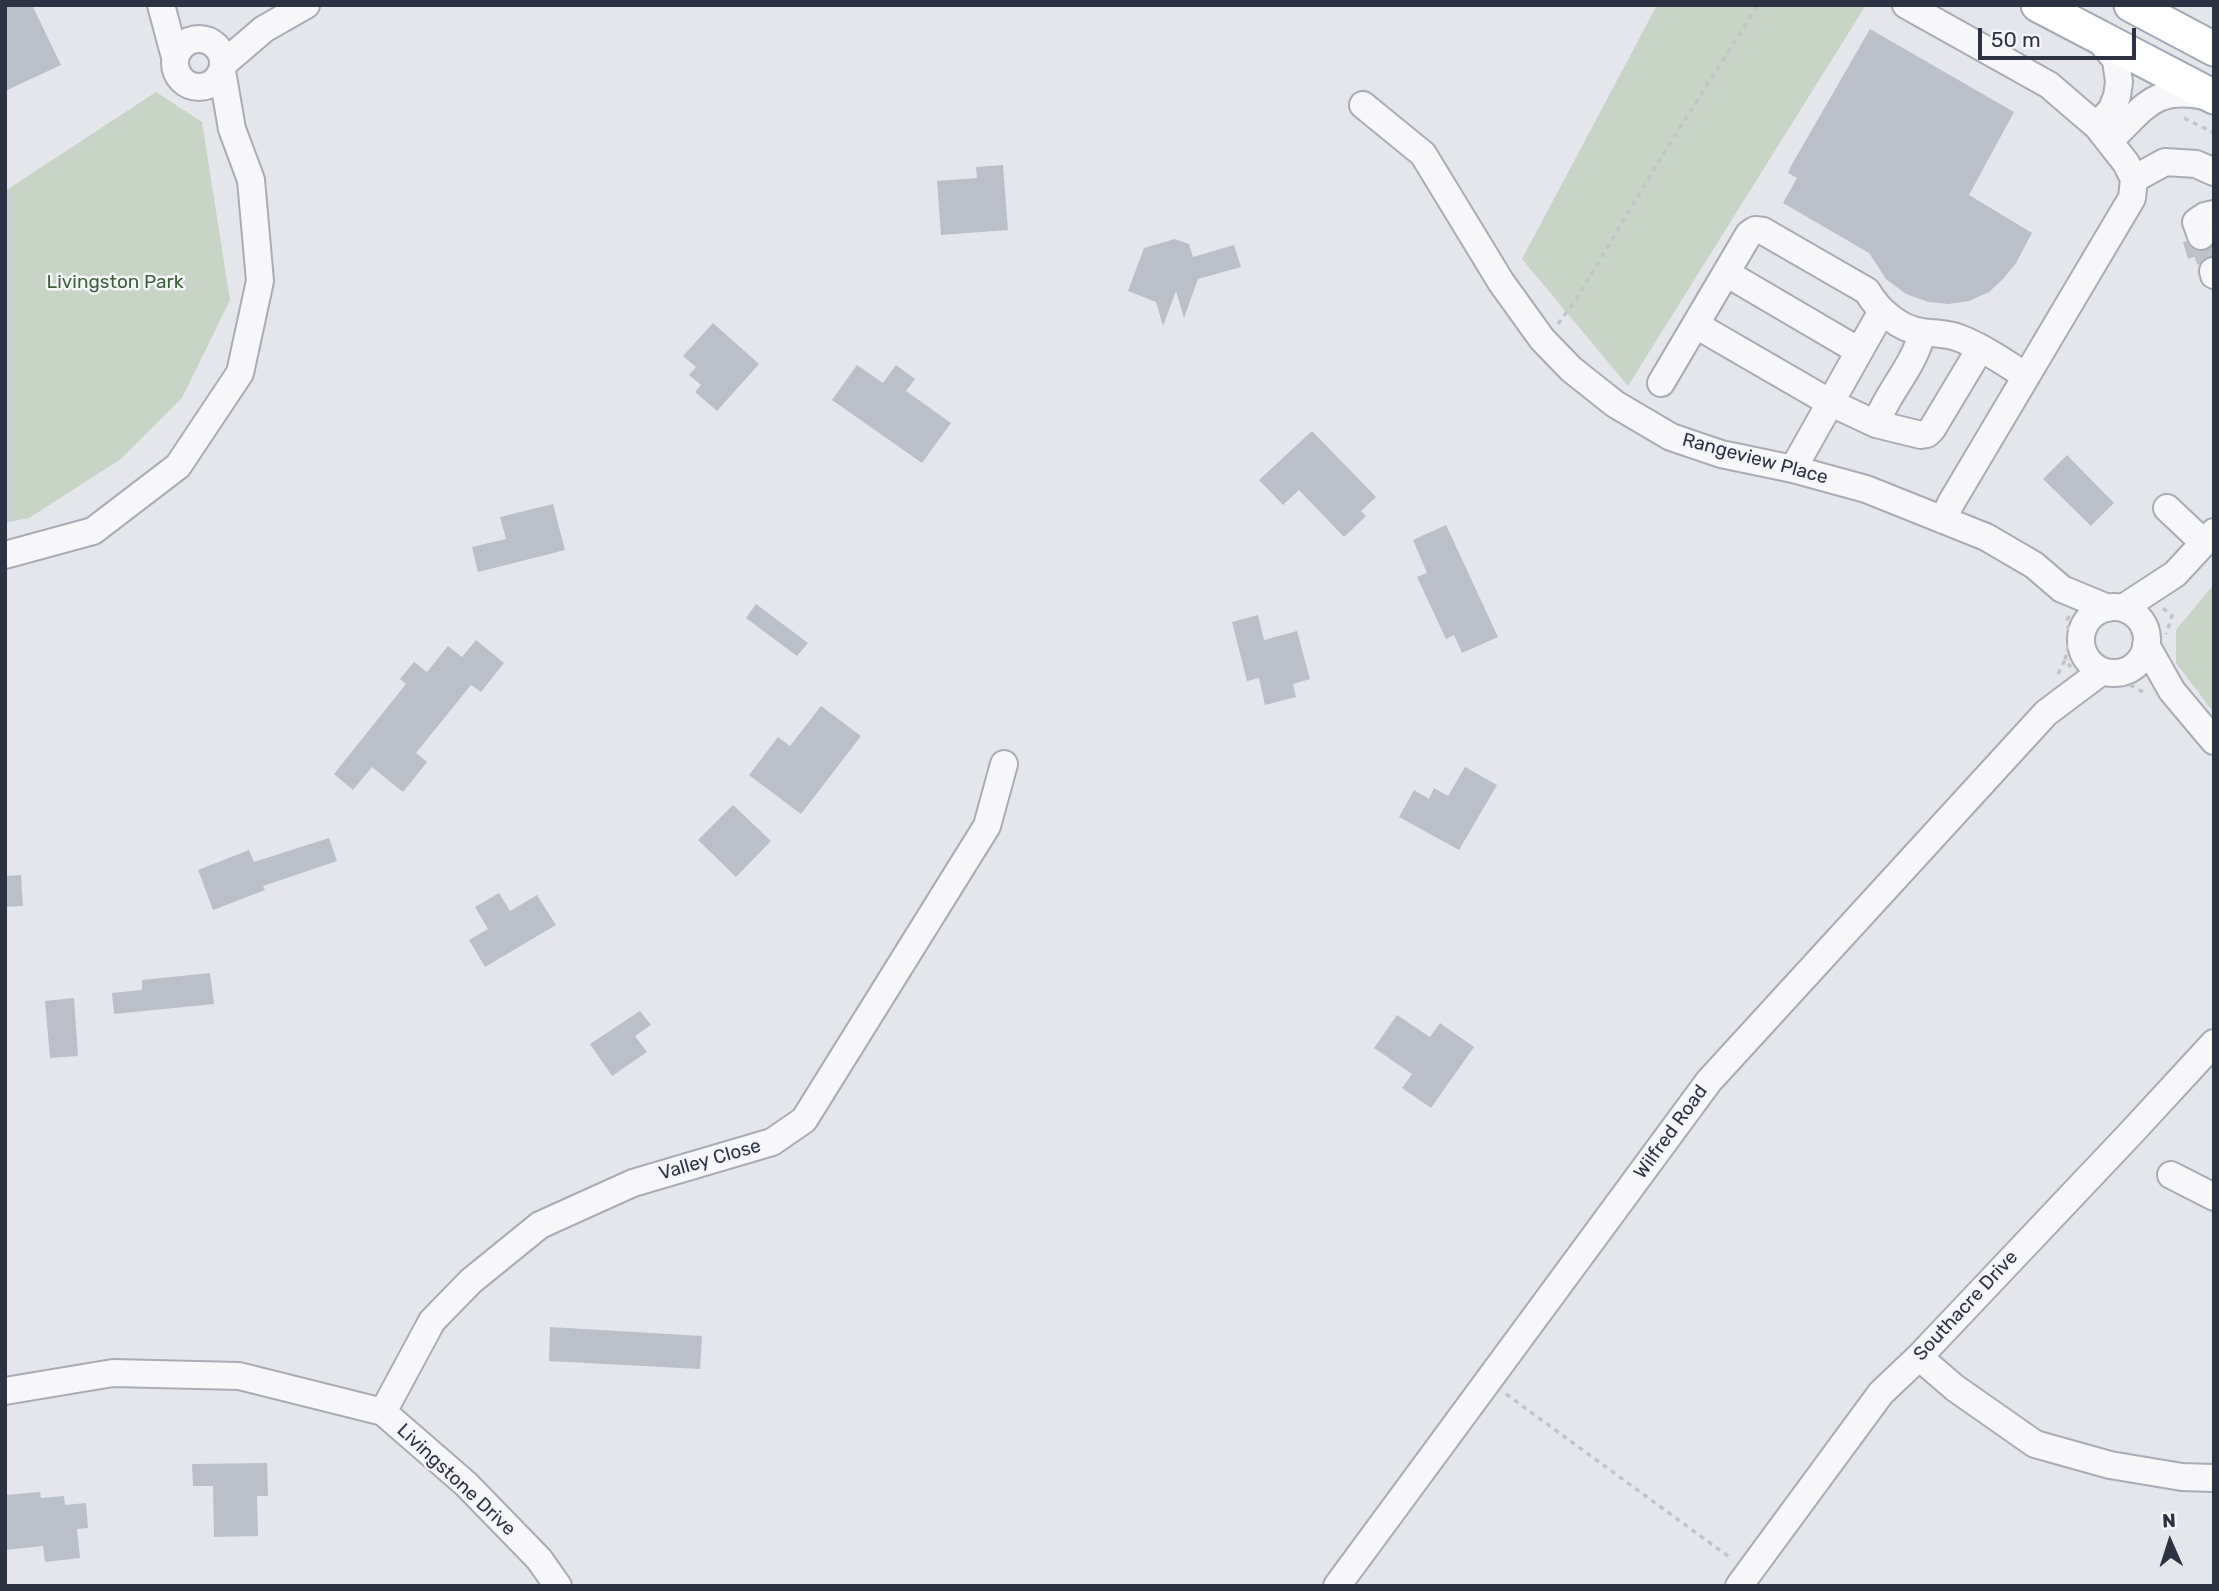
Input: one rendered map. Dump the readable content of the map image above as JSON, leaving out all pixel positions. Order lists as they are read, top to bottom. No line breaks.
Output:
{"streets":{"street":["Rangeview Place","Wilfred Road","Valley Close","Southacre Drive","Livingstone Drive"]},"crossings":[["Rangeview Place","Wilfred Road"],["Valley Close","Livingstone Drive"]],"parks":["Livingston Park"],"scale_bar":"50 m","north":"top"}
